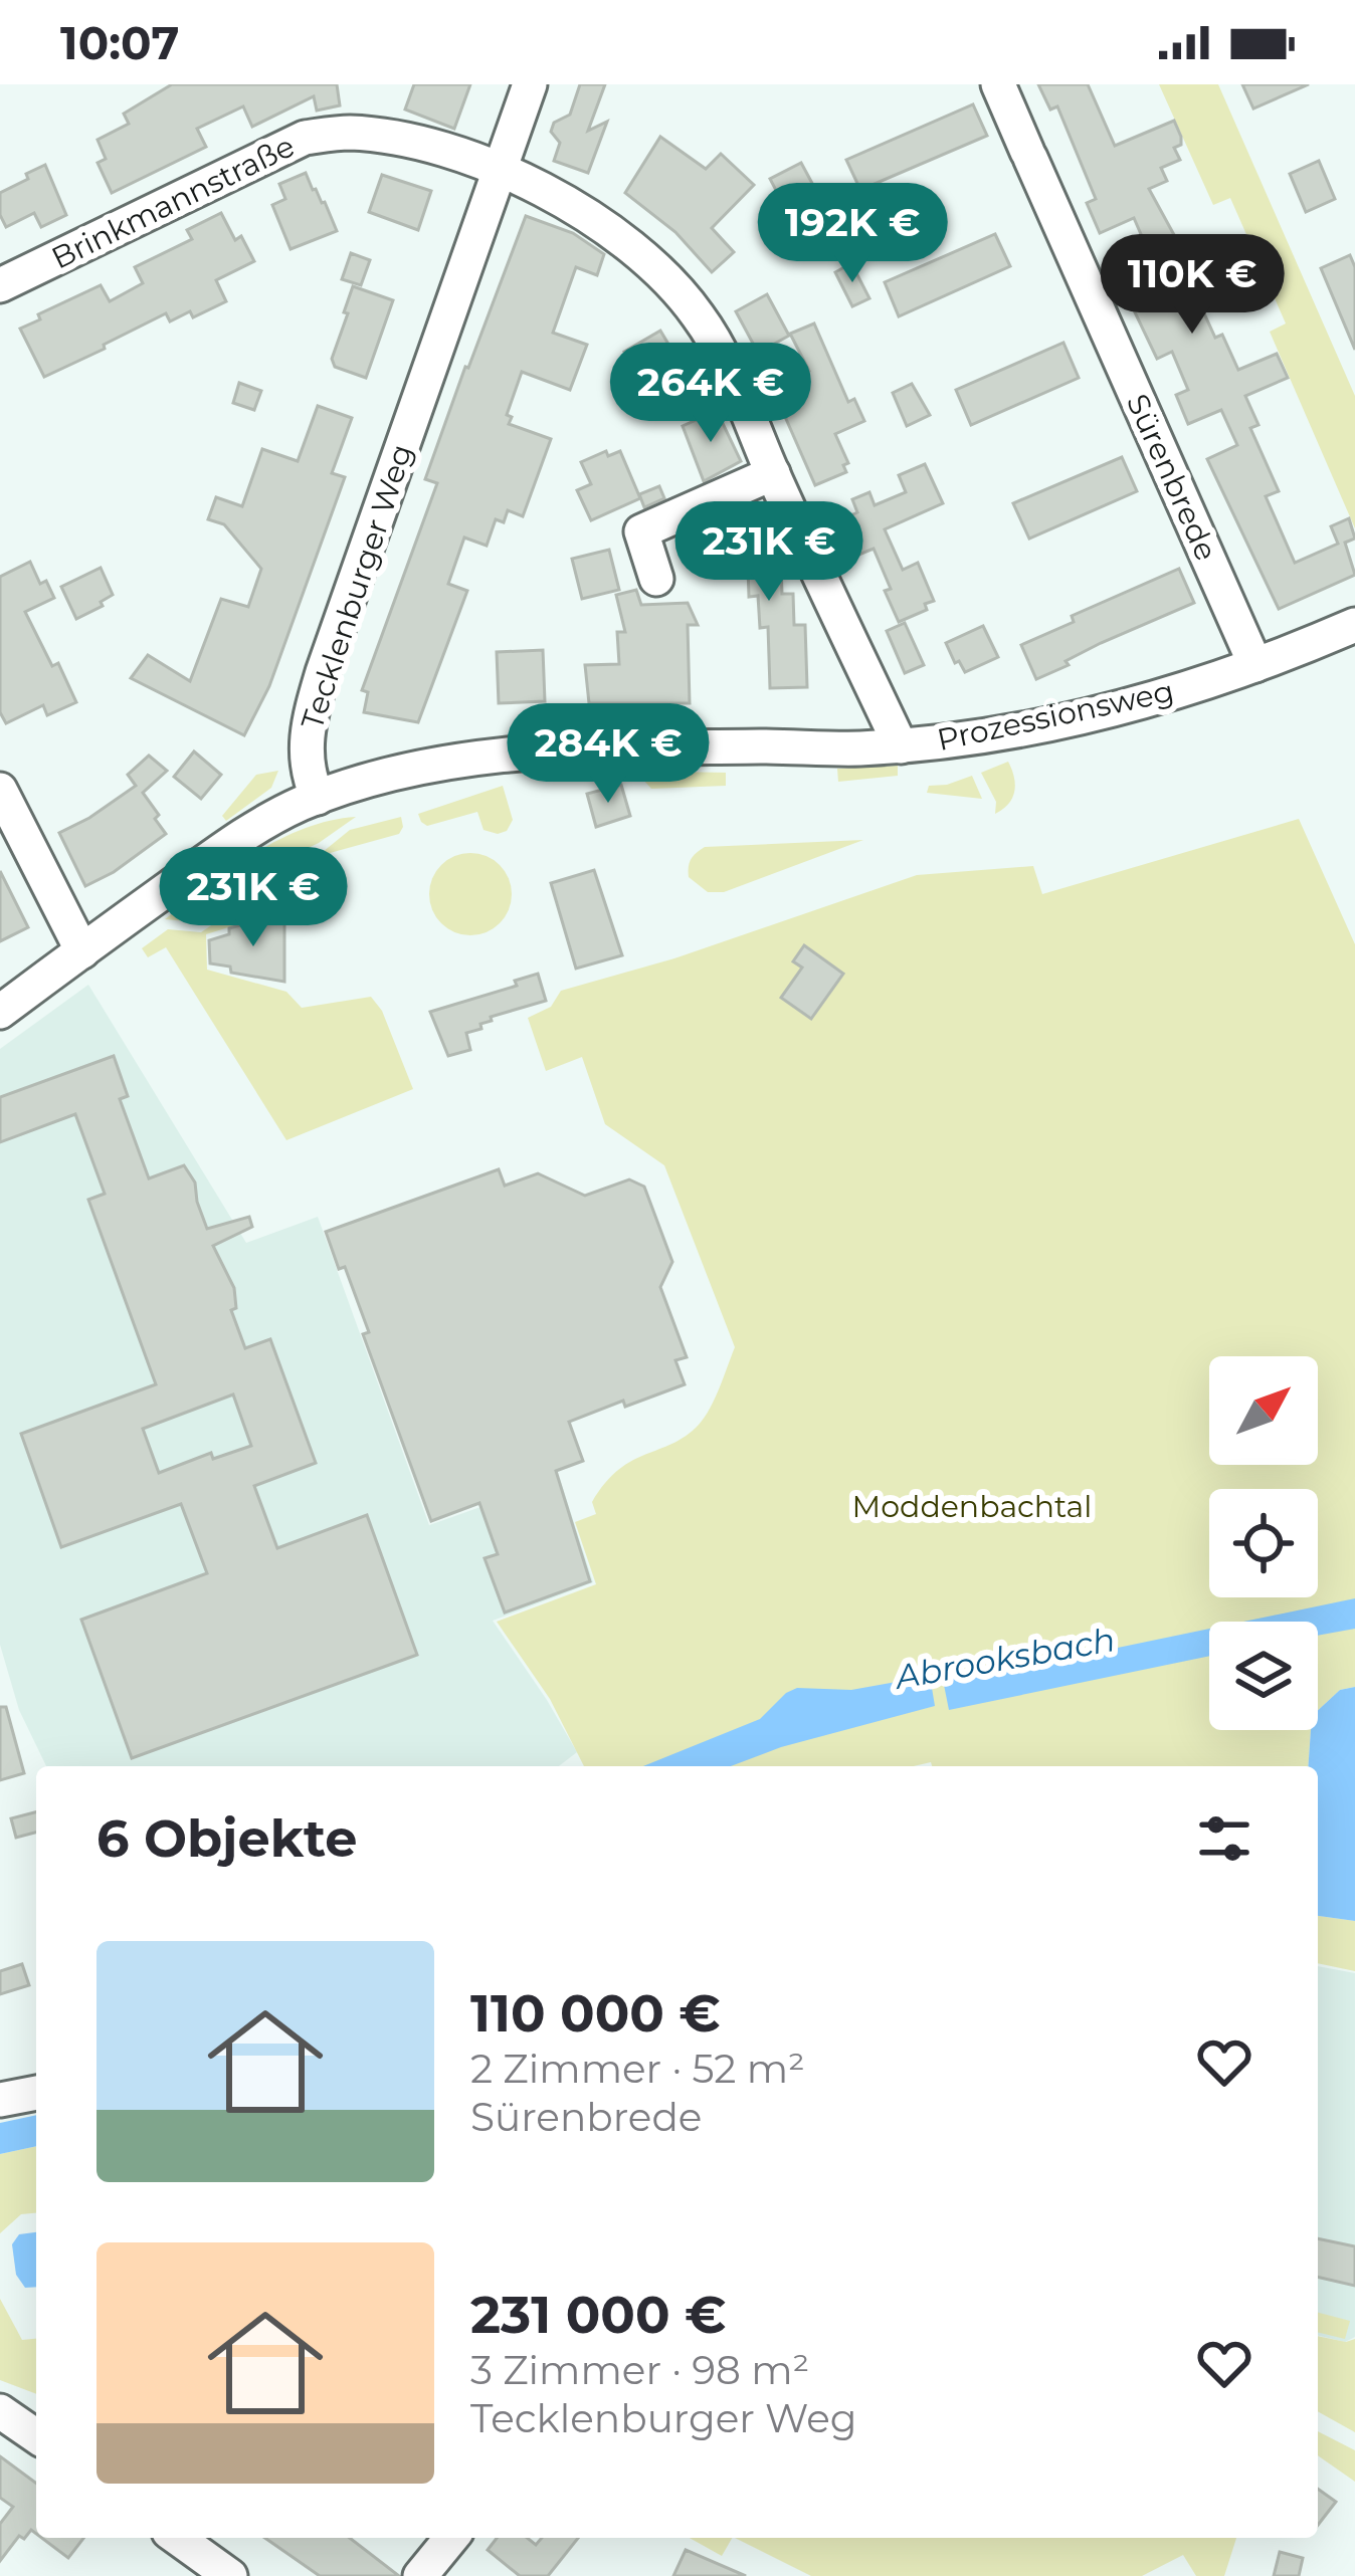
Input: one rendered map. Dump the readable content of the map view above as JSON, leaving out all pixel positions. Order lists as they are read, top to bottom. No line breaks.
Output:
{"streets":{"street":["Brinkmannstraße","Sürenbrede","Tecklenburger Weg","Prozessionsweg"]},"crossings":[["Brinkmannstraße","Tecklenburger Weg"],["Brinkmannstraße","Prozessionsweg"],["Sürenbrede","Prozessionsweg"],["Tecklenburger Weg","Prozessionsweg"]],"water":["Abrooksbach"],"parks":["Moddenbachtal"],"north":"top right","page":{"status":"10:07","price":["192K €","110K €","264K €","231K €","284K €","231K €"],"heading":"6 Objekte","list":[{"name":"110 000 €","note":"2 Zimmer · 52 m² · Sürenbrede"},{"name":"231 000 €","note":"3 Zimmer · 98 m² · Tecklenburger Weg"}]}}
